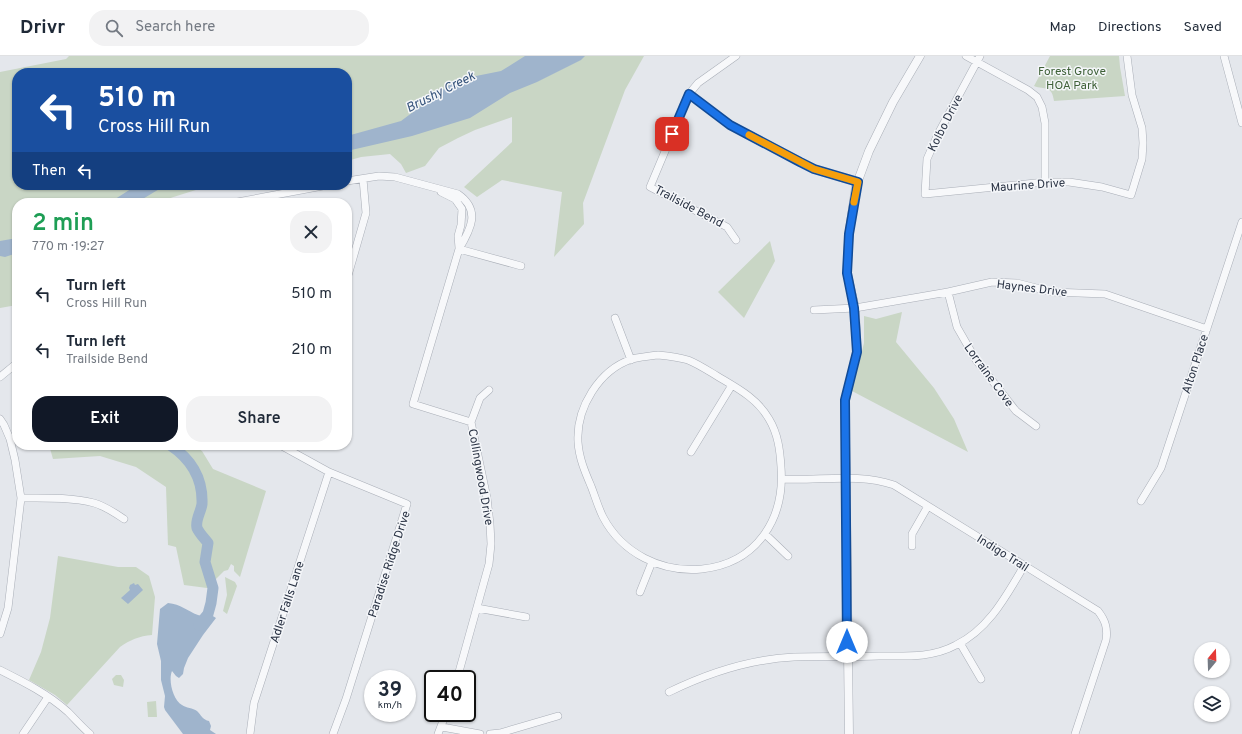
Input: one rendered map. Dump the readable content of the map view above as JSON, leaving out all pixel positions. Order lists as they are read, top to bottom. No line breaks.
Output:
{"streets":{"street":["Kolbo Drive","Maurine Drive","Trailside Bend","Haynes Drive","Alton Place","Lorraine Cove","Collingwood Drive","Indigo Trail","Paradise Ridge Drive","Adler Falls Lane"]},"crossings":[["Kolbo Drive","Maurine Drive"],["Haynes Drive","Alton Place"],["Haynes Drive","Lorraine Cove"],["Paradise Ridge Drive","Adler Falls Lane"]],"water":["Brushy Creek"],"parks":["Forest Grove HOA Park"],"north":"top","page":{"header":"Drivr","search":"Search here","nav":["Map","Directions","Saved"],"turn":["510 m","Cross Hill Run"],"then":"Then","heading":["2 min","770 m · 19:27"],"list":[{"name":"Turn left","note":"Cross Hill Run","value":"510 m"},{"name":"Turn left","note":"Trailside Bend","value":"210 m"}],"buttons":["Exit","Share"],"speed":"39 km/h","limit":"40"}}
